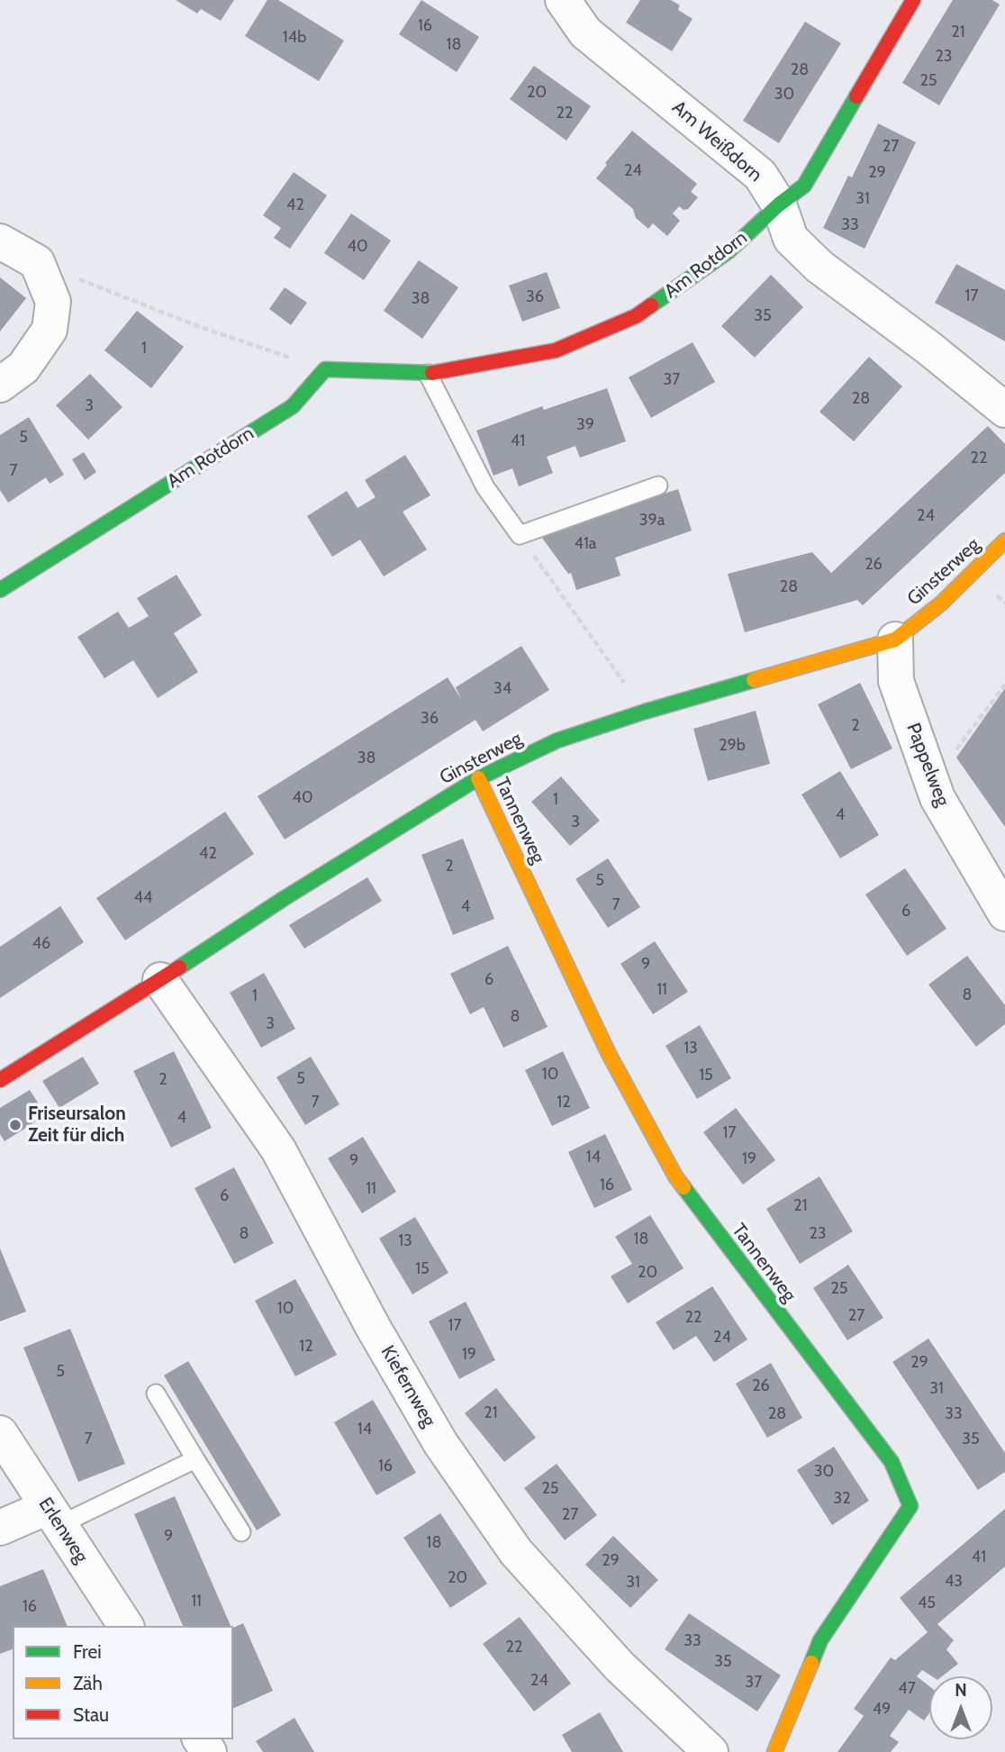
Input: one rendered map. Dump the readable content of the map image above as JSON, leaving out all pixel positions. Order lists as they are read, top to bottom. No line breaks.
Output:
{"streets":{"street":["Am Weißdorn","Am Rotdorn","Ginsterweg","Pappelweg","Tannenweg","Kiefernweg","Erlenweg"]},"crossings":[["Am Weißdorn","Am Rotdorn"],["Ginsterweg","Pappelweg"],["Ginsterweg","Tannenweg"],["Ginsterweg","Kiefernweg"]],"places":["Friseursalon Zeit für dich"],"house_numbers":["16","21","14b","18","23","28","25","20","30","22","27","24","29","31","42","33","40","17","36","38","35","1","37","28","3","39","5","41","22","7","24","39a","41a","26","28","34","36","2","29b","38","40","1","4","3","42","2","5","44","7","4","6","46","9","6","11","8","1","8","3","13","10","15","5","2","7","12","4","17","14","19","9","16","11","6","21","8","23","18","13","15","20","25","10","27","22","17","24","12","19","29","5","26","31","21","28","33","14","7","35","16","30","25","32","27","9","18","41","29","20","43","31","11","45","16","33","22","35","24","37","47","49"],"legend":["Frei","Zäh","Stau"],"north":"top"}
